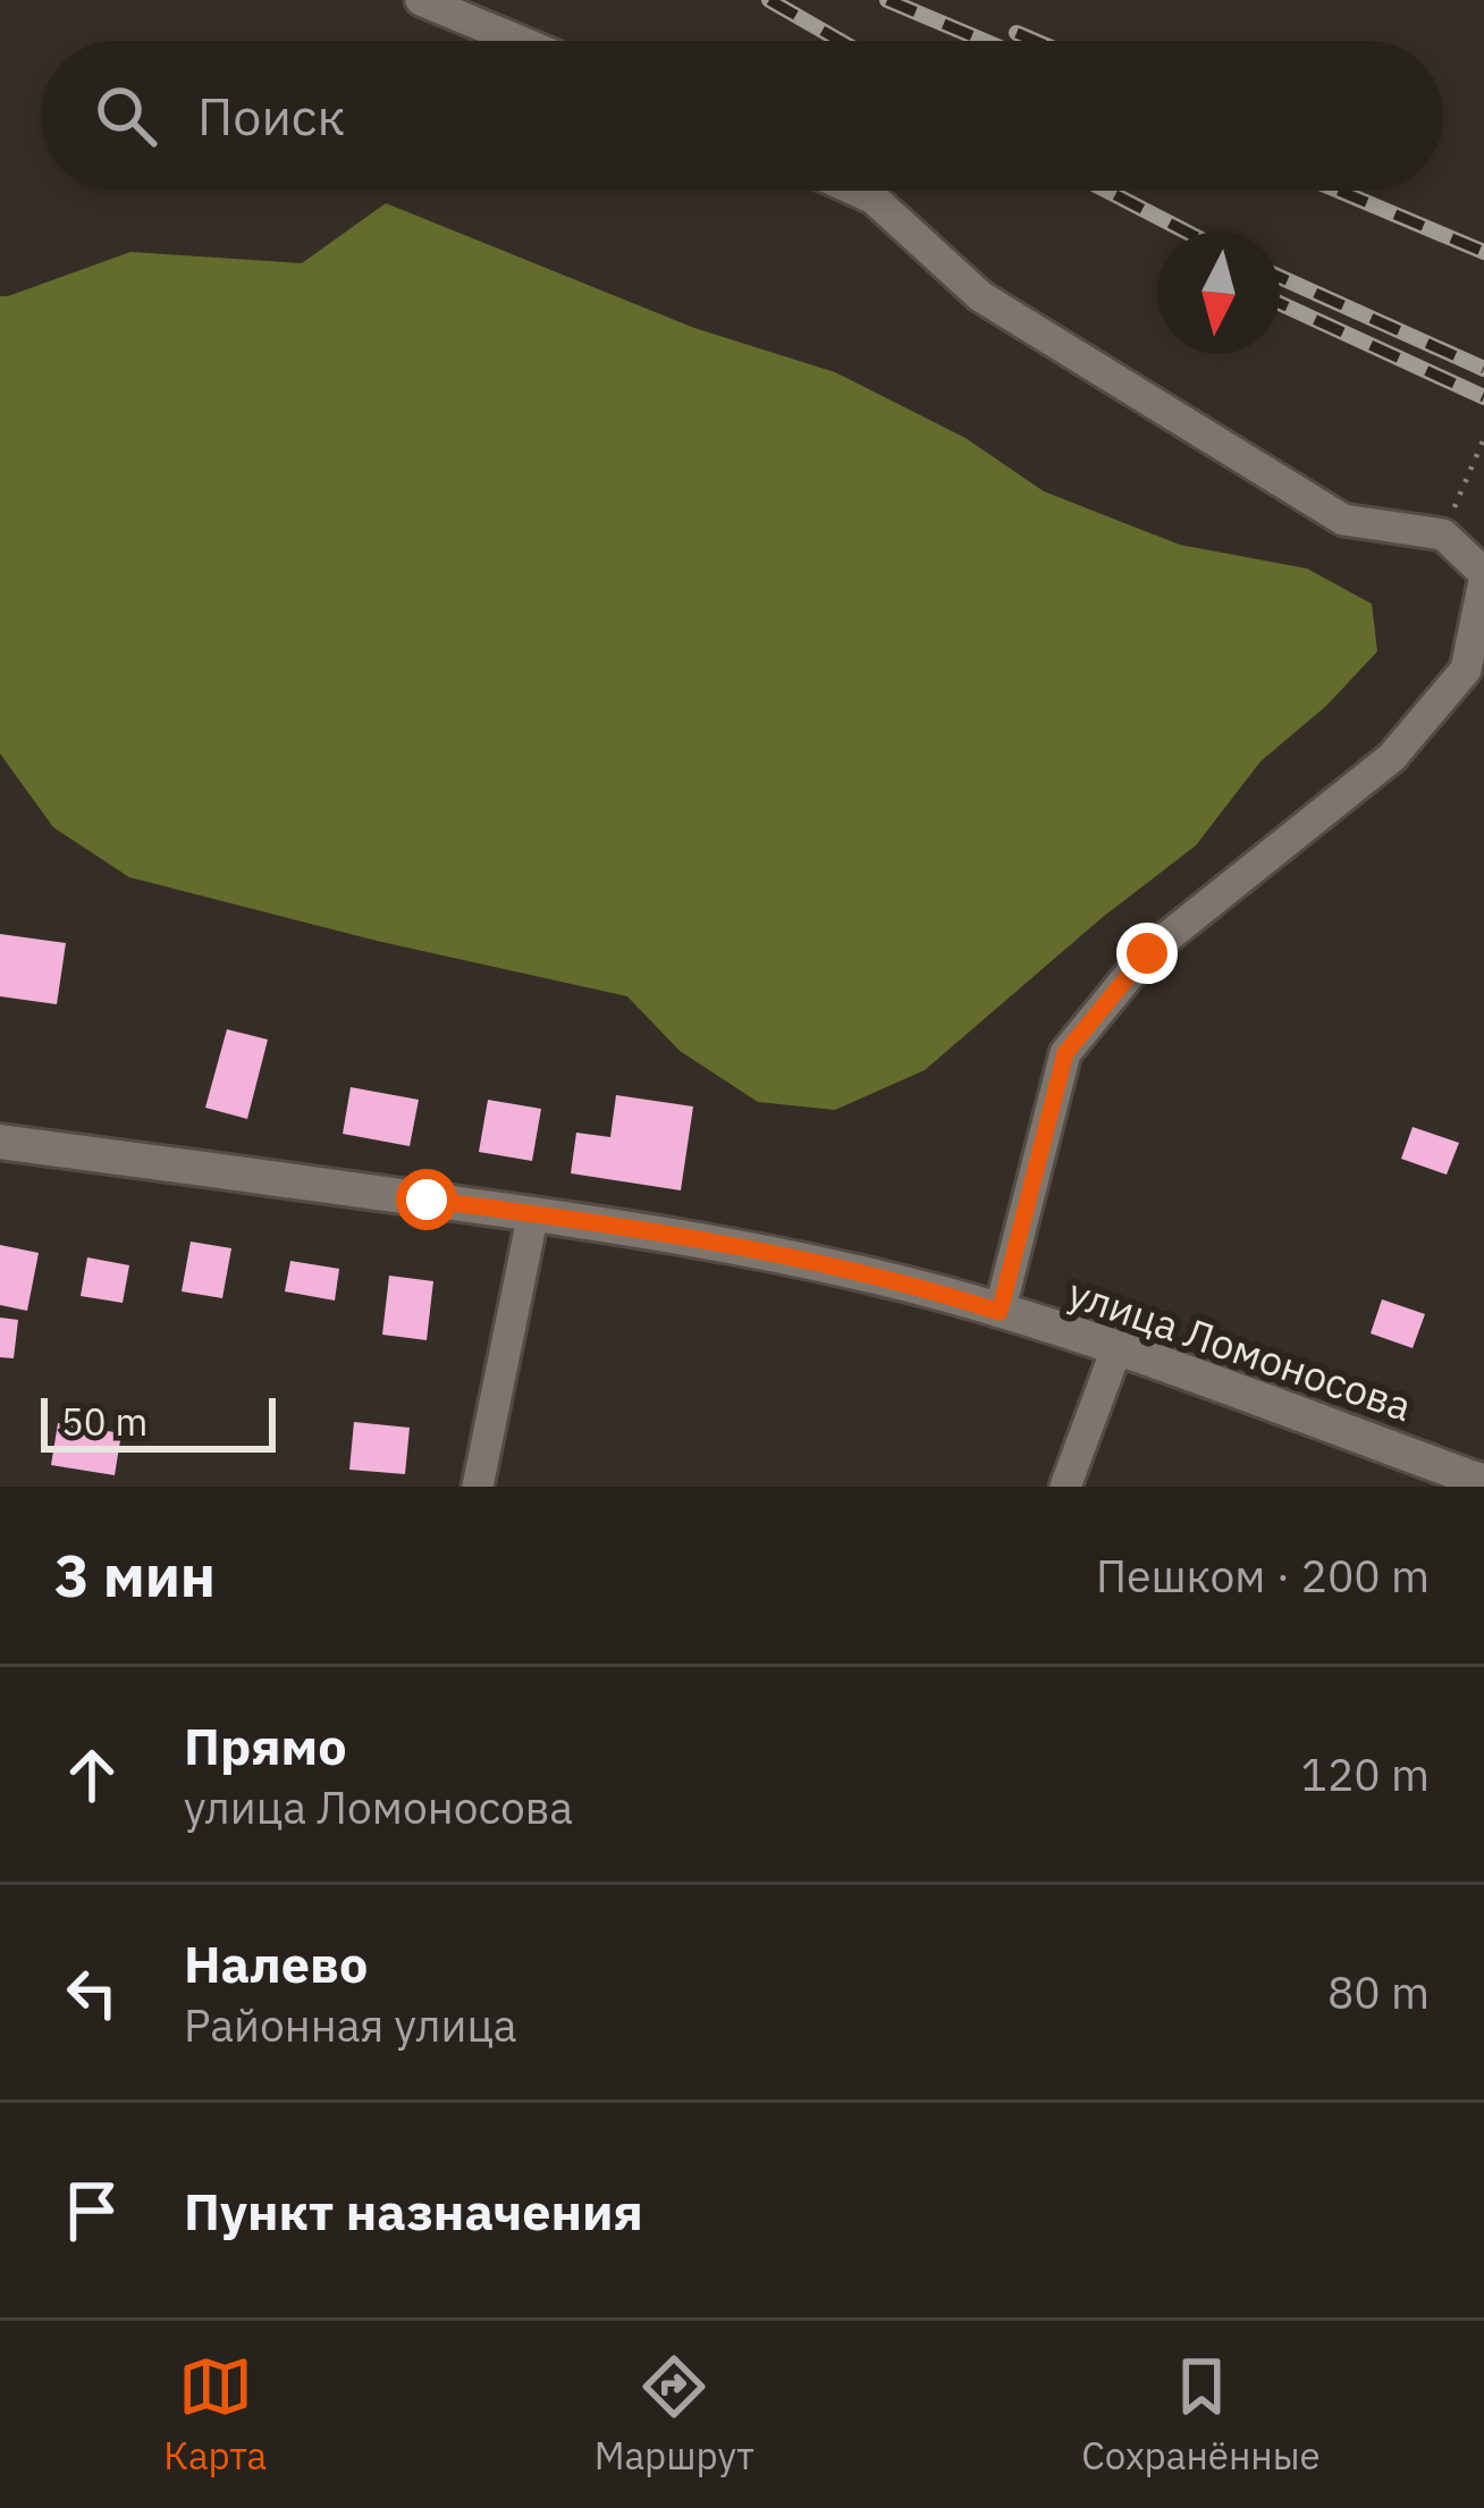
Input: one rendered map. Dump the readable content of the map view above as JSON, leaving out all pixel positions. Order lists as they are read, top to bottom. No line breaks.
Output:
{"streets":{"street":["улица Ломоносова"]},"scale_bar":"50 m","north":"bottom","page":{"search":"Поиск","scale":"50 m","heading":["3 мин","Пешком · 200 m"],"list":[["Прямо","улица Ломоносова","120 m"],["Налево","Районная улица","80 m"],"Пункт назначения"],"nav":["Карта","Маршрут","Сохранённые"]}}
